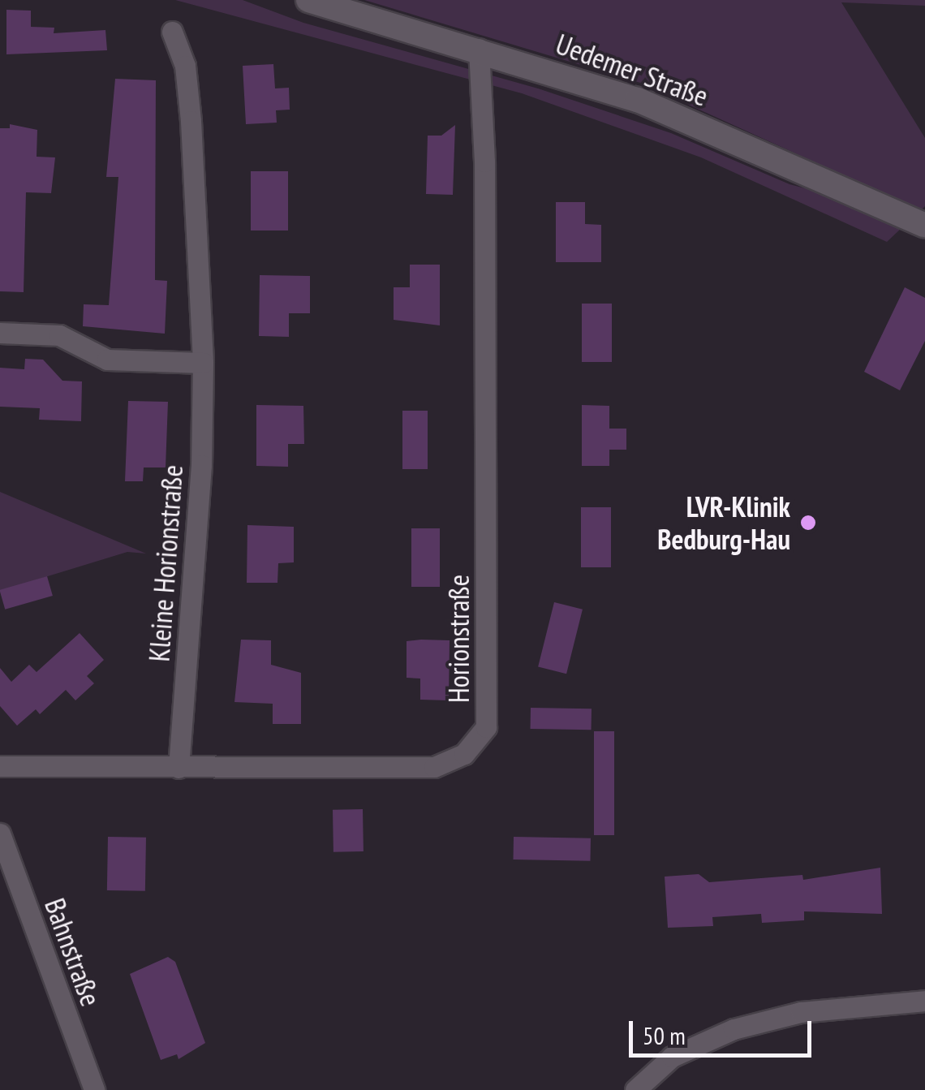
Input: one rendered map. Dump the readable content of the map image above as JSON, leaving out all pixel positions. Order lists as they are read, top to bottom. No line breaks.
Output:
{"streets":{"main road":["Uedemer Straße"],"street":["Kleine Horionstraße","Horionstraße","Bahnstraße"]},"crossings":[["Uedemer Straße","Horionstraße"],["Kleine Horionstraße","Horionstraße"]],"places":["LVR-Klinik Bedburg-Hau"],"scale_bar":"50 m"}
